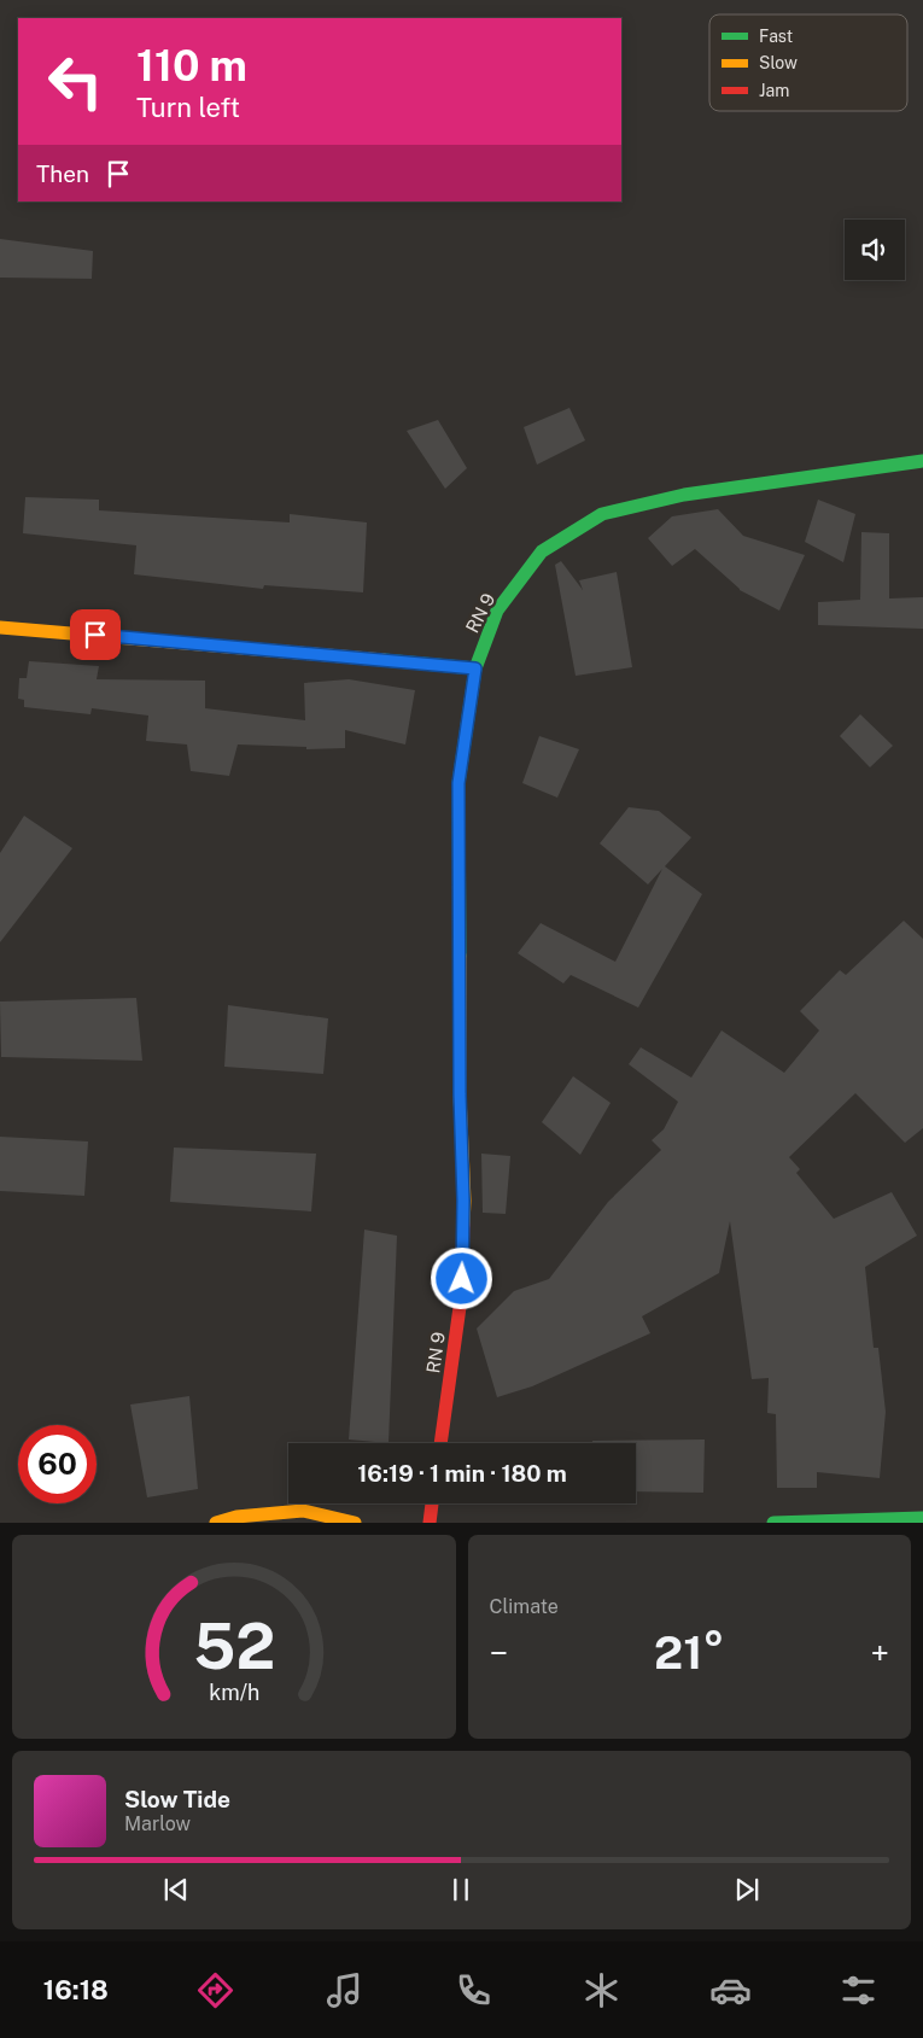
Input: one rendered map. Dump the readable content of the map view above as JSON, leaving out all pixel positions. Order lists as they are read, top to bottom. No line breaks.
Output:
{"streets":{"main road":["RN 9"]},"legend":["Fast","Slow","Jam"],"page":{"turn":["110 m","Turn left"],"then":"Then","limit":"60","trip":"16:19 · 1 min · 180 m","tile":"Climate","heat":["−","21°","+"],"song":["Slow Tide","Marlow"],"tabs":"16:18","gauge":["52","km/h"]}}
